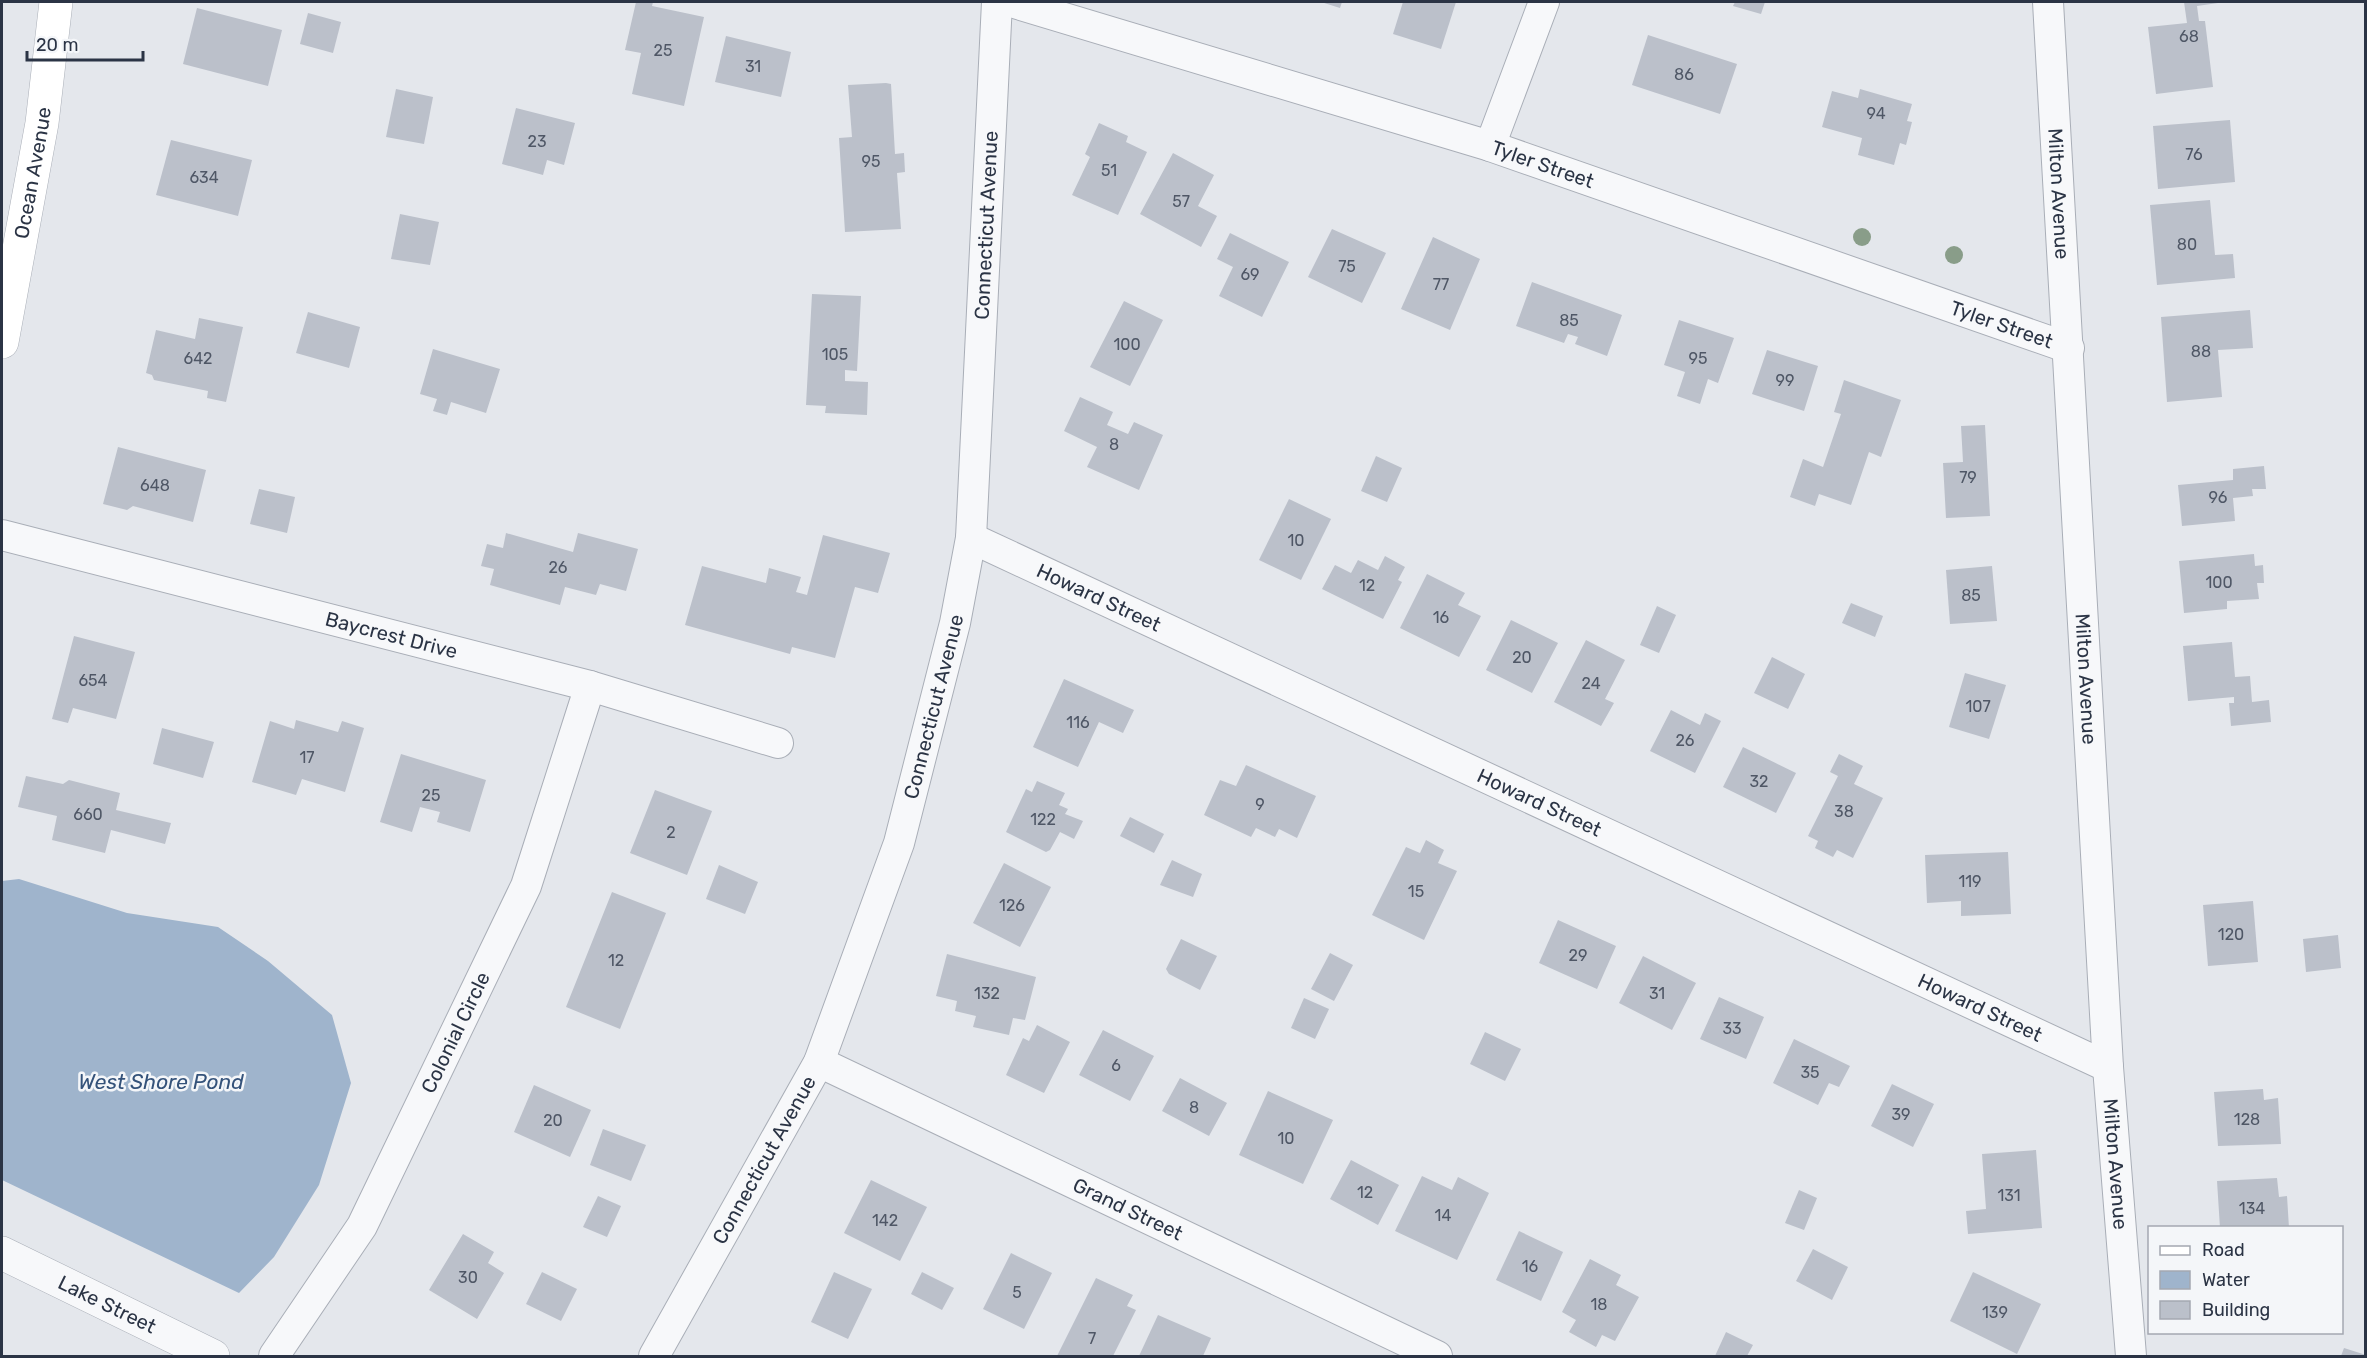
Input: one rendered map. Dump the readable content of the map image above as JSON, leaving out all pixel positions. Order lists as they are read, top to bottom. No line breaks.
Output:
{"streets":{"main road":["Ocean Avenue"],"street":["Tyler Street","Milton Avenue","Connecticut Avenue","Howard Street","Baycrest Drive","Colonial Circle","Grand Street","Lake Street"]},"crossings":[["Tyler Street","Milton Avenue"],["Milton Avenue","Howard Street"],["Connecticut Avenue","Howard Street"],["Connecticut Avenue","Grand Street"],["Baycrest Drive","Colonial Circle"]],"water":["West Shore Pond"],"house_numbers":["68","25","31","86","94","23","76","95","51","634","57","80","75","69","77","85","100","88","105","642","95","99","8","79","648","96","10","26","100","12","85","16","20","654","24","107","116","26","17","32","25","9","38","660","122","2","119","15","126","120","29","12","132","31","33","6","35","8","39","128","20","10","12","131","134","14","142","16","30","5","18","139","7"],"legend":["Road","Water","Building"],"scale_bar":"20 m"}
